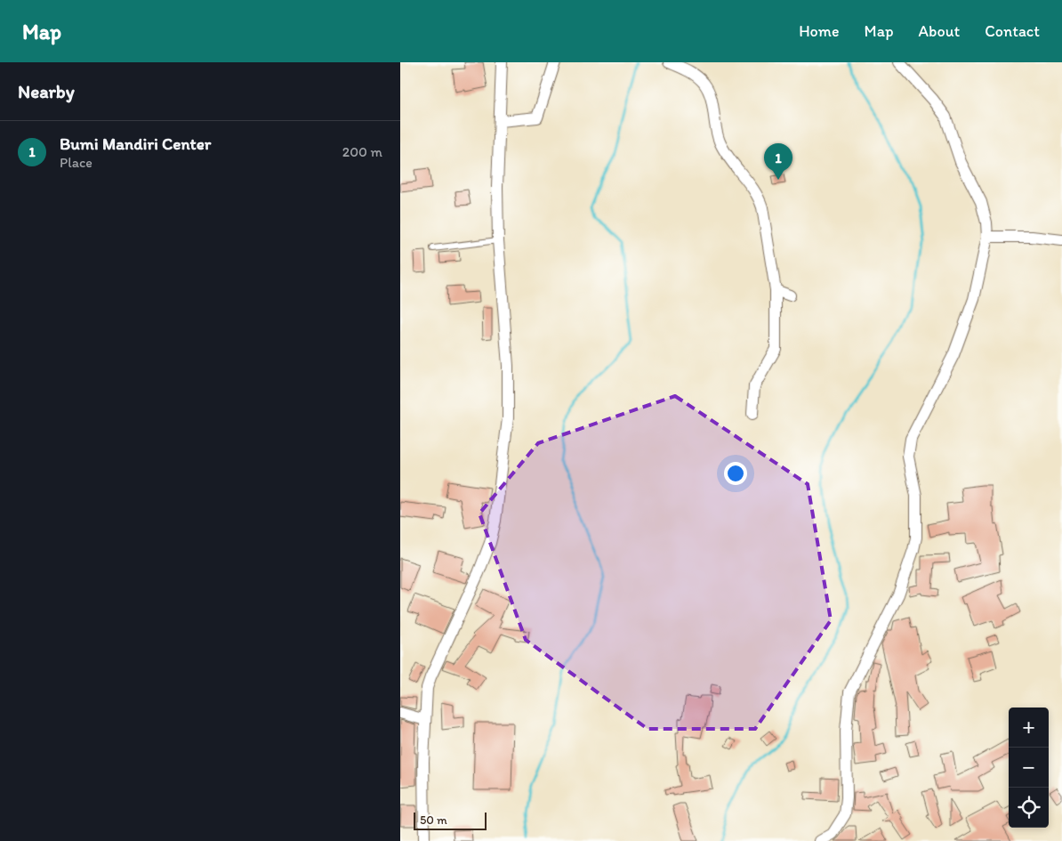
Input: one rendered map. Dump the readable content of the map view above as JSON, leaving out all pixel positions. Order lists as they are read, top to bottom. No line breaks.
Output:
{"scale_bar":"50 m","page":{"header":"Map","nav":["Home","Map","About","Contact"],"heading":"Nearby","list":[{"mark":"1","name":"Bumi Mandiri Center","note":"Place","value":"200 m"}],"pins":"1","map_buttons":["+","−"],"scale":"50 m"}}
